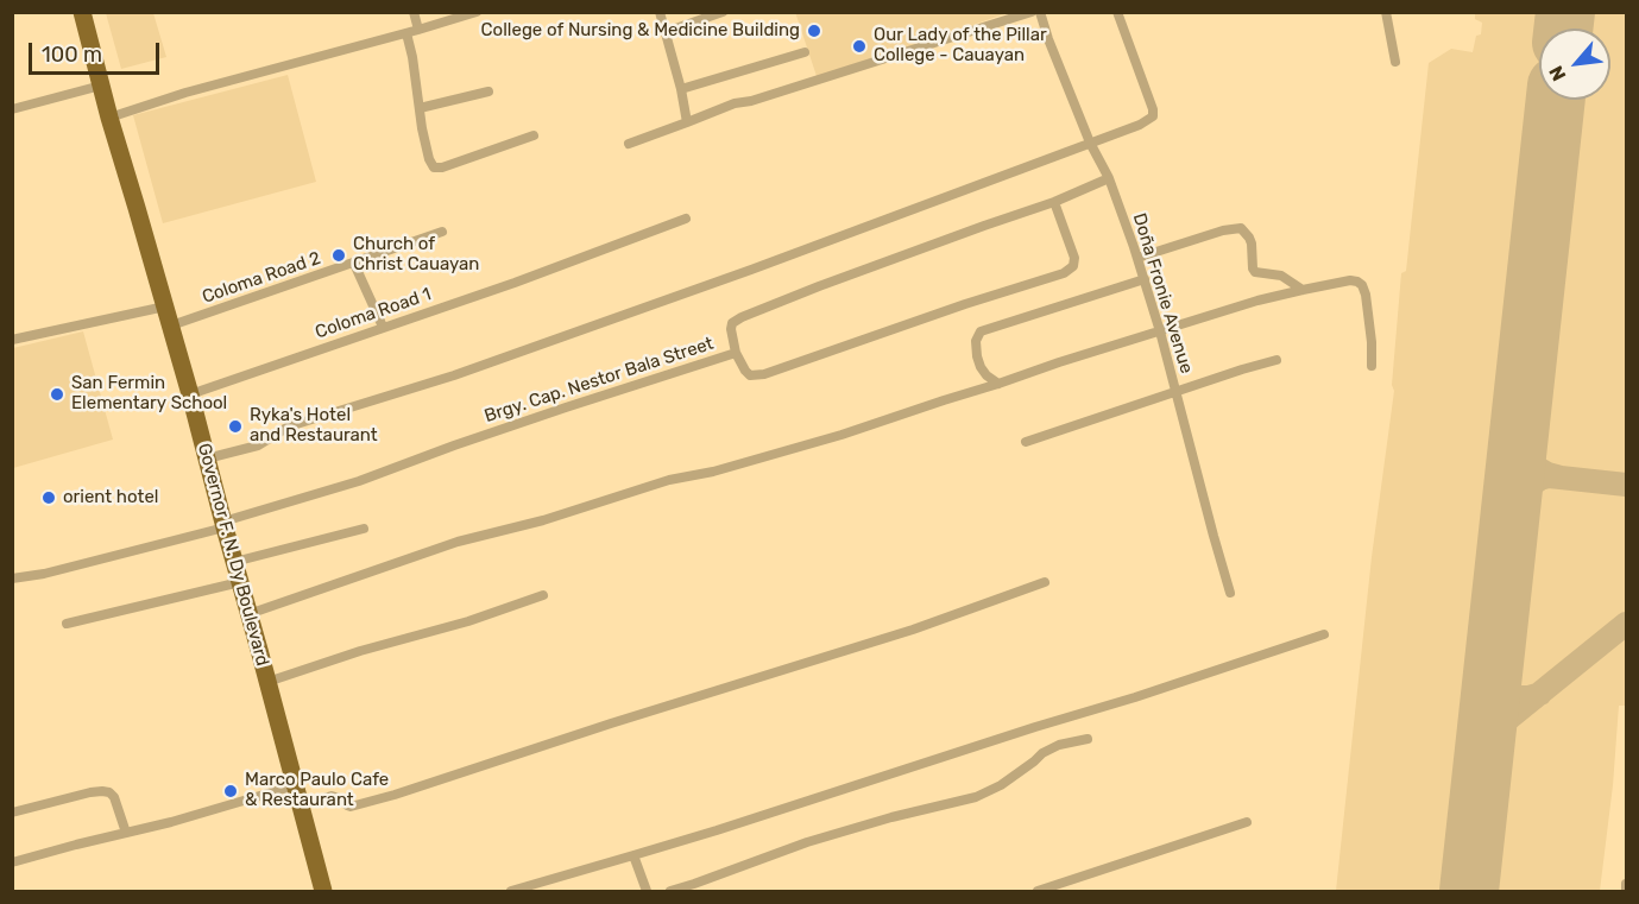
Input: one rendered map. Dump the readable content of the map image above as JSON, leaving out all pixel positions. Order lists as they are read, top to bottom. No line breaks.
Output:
{"streets":{"highway":["Governor F. N. Dy Boulevard"],"street":["Coloma Road 2","Doña Fronie Avenue","Coloma Road 1","Brgy. Cap. Nestor Bala Street"]},"crossings":[["Coloma Road 2","Governor F. N. Dy Boulevard"],["Doña Fronie Avenue","Brgy. Cap. Nestor Bala Street"],["Coloma Road 1","Governor F. N. Dy Boulevard"],["Brgy. Cap. Nestor Bala Street","Governor F. N. Dy Boulevard"]],"places":["College of Nursing & Medicine Building","Our Lady of the Pillar College - Cauayan","Church of Christ Cauayan","San Fermin Elementary School","Ryka's Hotel and Restaurant","orient hotel","Marco Paulo Cafe & Restaurant"],"scale_bar":"100 m","north":"bottom left"}
